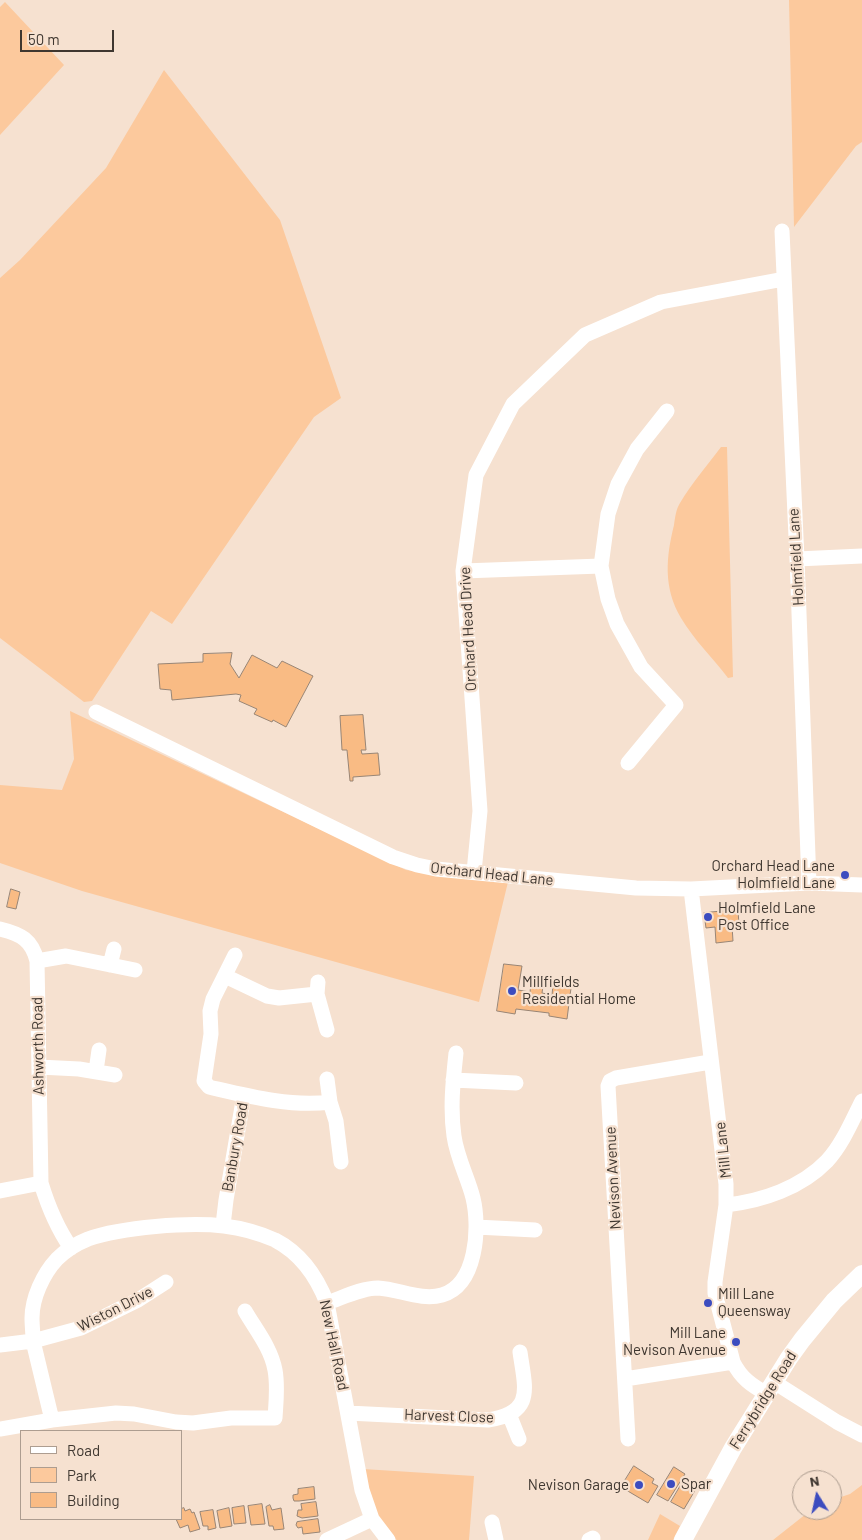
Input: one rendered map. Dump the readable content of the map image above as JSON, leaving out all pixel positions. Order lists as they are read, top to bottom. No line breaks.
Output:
{"streets":{"street":["Holmfield Lane","Orchard Head Drive","Orchard Head Lane","Ashworth Road","Banbury Road","Mill Lane","Nevison Avenue","Wiston Drive","New Hall Road","Ferrybridge Road","Harvest Close"]},"crossings":[["Holmfield Lane","Orchard Head Drive"],["Holmfield Lane","Orchard Head Lane"],["Orchard Head Drive","Orchard Head Lane"],["Orchard Head Lane","Mill Lane"],["Ashworth Road","New Hall Road"],["Banbury Road","New Hall Road"],["Mill Lane","Nevison Avenue"],["Mill Lane","Ferrybridge Road"],["Wiston Drive","New Hall Road"],["New Hall Road","Harvest Close"]],"places":["Orchard Head Lane Holmfield Lane","Holmfield Lane Post Office","Millfields Residential Home","Mill Lane Queensway","Mill Lane Nevison Avenue","Spar","Nevison Garage"],"legend":["Road","Park","Building"],"scale_bar":"50 m","north":"top"}
